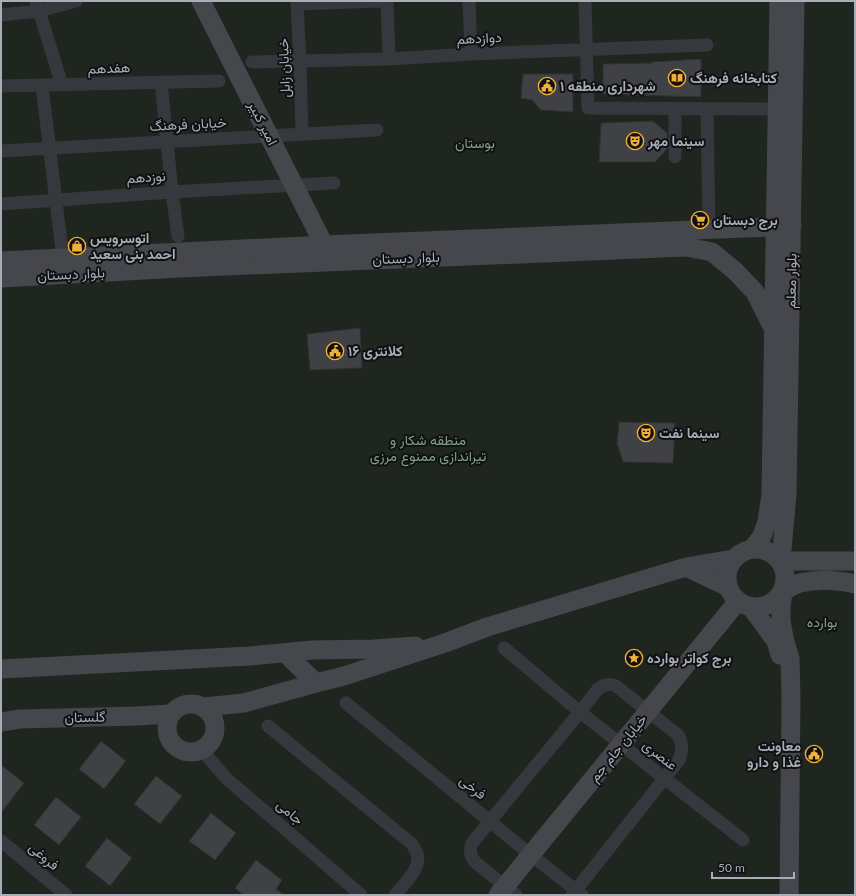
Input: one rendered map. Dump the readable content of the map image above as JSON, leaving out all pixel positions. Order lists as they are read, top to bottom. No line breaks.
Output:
{"streets":{"street":["دوازدهم","هفدهم","خیابان زابل","امیر کبیر","خیابان فرهنگ","نوزدهم","بلوار دبستان","بلوار معلم","گلستان","خیابان جام جم","عنصری","فرخی","جامی","فروغی"]},"crossings":[["دوازدهم","خیابان زابل"],["خیابان زابل","خیابان فرهنگ"],["امیر کبیر","خیابان فرهنگ"],["امیر کبیر","نوزدهم"],["امیر کبیر","بلوار دبستان"],["بلوار دبستان","بلوار معلم"],["بلوار معلم","خیابان جام جم"],["گلستان","جامی"],["خیابان جام جم","عنصری"],["خیابان جام جم","فرخی"]],"parks":["بوستان","منطقه شکار و تیراندازی ممنوع مرزی","بوارده"],"places":{"library":["کتابخانه فرهنگ"],"public building":["شهرداری منطقه ۱","کلانتری ۱۶","معاونت غذا و دارو"],"theatre":["سینما مهر","سینما نفت"],"supermarket":["برج دبستان"],"shop":["اتوسرویس احمد بنی سعید"],"place":["برج کواتر بوارده"]},"scale_bar":"50 m"}
